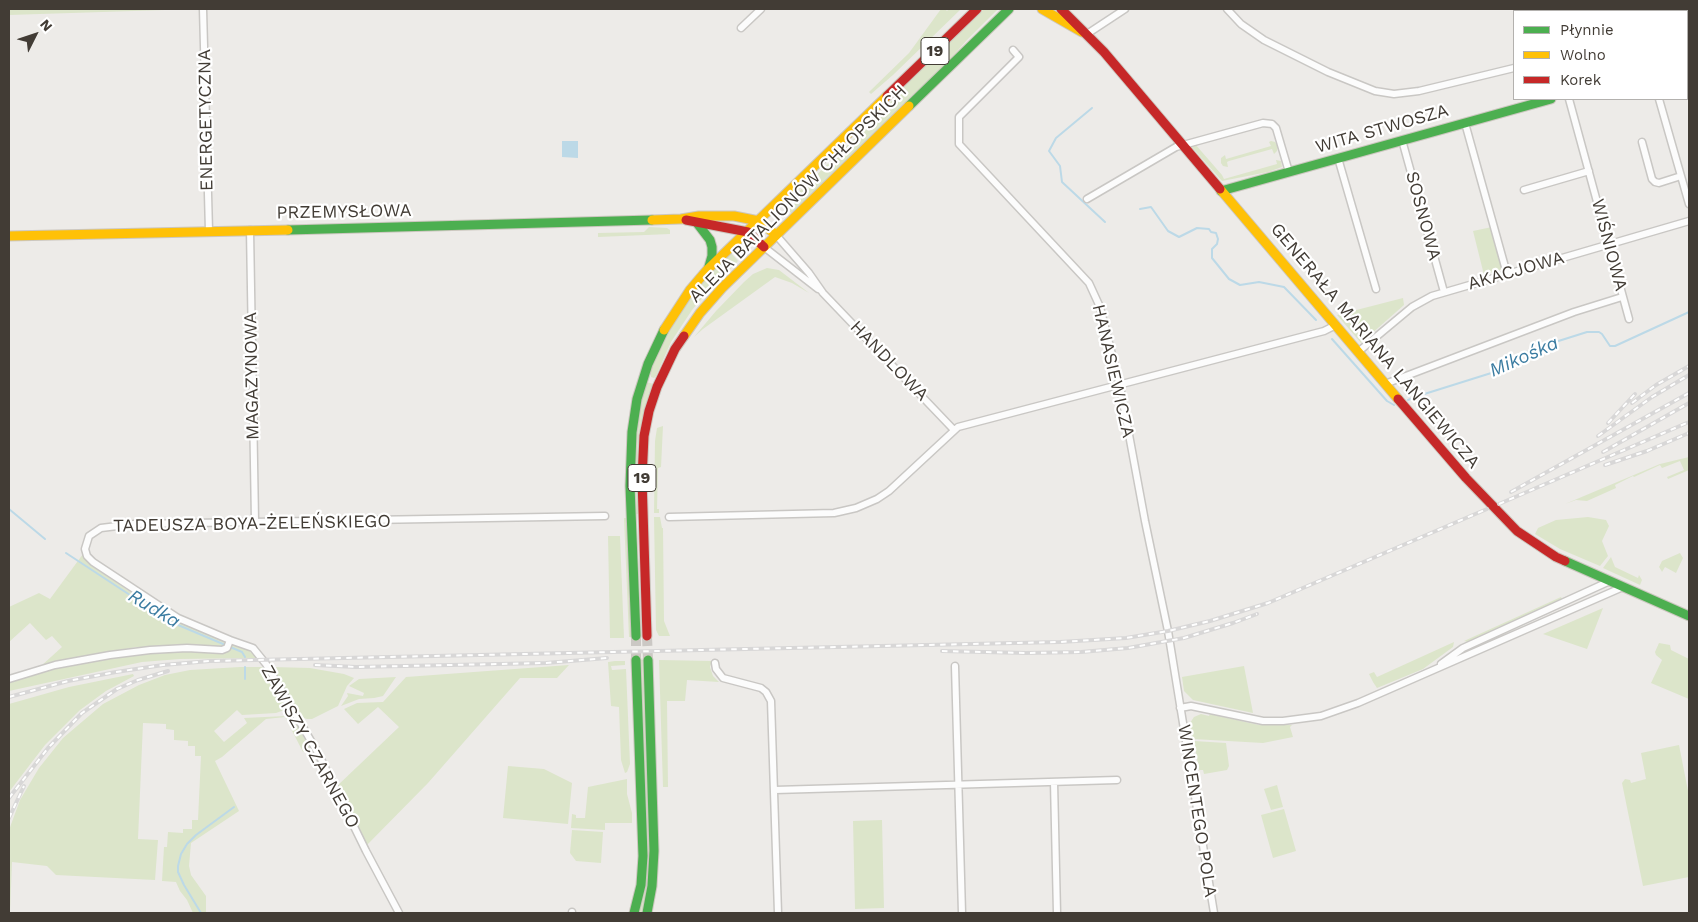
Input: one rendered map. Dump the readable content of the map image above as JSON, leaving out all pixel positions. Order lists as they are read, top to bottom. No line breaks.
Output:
{"streets":{"street":["19","ENERGETYCZNA","WITA STWOSZA","ALEJA BATALIONÓW CHŁOPSKICH","PRZEMYSŁOWA","SOSNOWA","WIŚNIOWA","AKACJOWA","GENERAŁA MARIANA LANGIEWICZA","HANDLOWA","HANASIEWICZA","MAGAZYNOWA","TADEUSZA BOYA-ŻELEŃSKIEGO","ZAWISZY CZARNEGO","WINCENTEGO POLA"]},"crossings":[["ENERGETYCZNA","PRZEMYSŁOWA"],["WITA STWOSZA","SOSNOWA"],["WITA STWOSZA","GENERAŁA MARIANA LANGIEWICZA"],["ALEJA BATALIONÓW CHŁOPSKICH","PRZEMYSŁOWA"],["ALEJA BATALIONÓW CHŁOPSKICH","HANDLOWA"],["PRZEMYSŁOWA","MAGAZYNOWA"],["SOSNOWA","AKACJOWA"],["WIŚNIOWA","AKACJOWA"],["AKACJOWA","GENERAŁA MARIANA LANGIEWICZA"],["HANASIEWICZA","WINCENTEGO POLA"],["MAGAZYNOWA","TADEUSZA BOYA-ŻELEŃSKIEGO"],["TADEUSZA BOYA-ŻELEŃSKIEGO","ZAWISZY CZARNEGO"]],"water":["Mikośka","Rudka"],"legend":["Płynnie","Wolno","Korek"],"north":"top right"}
